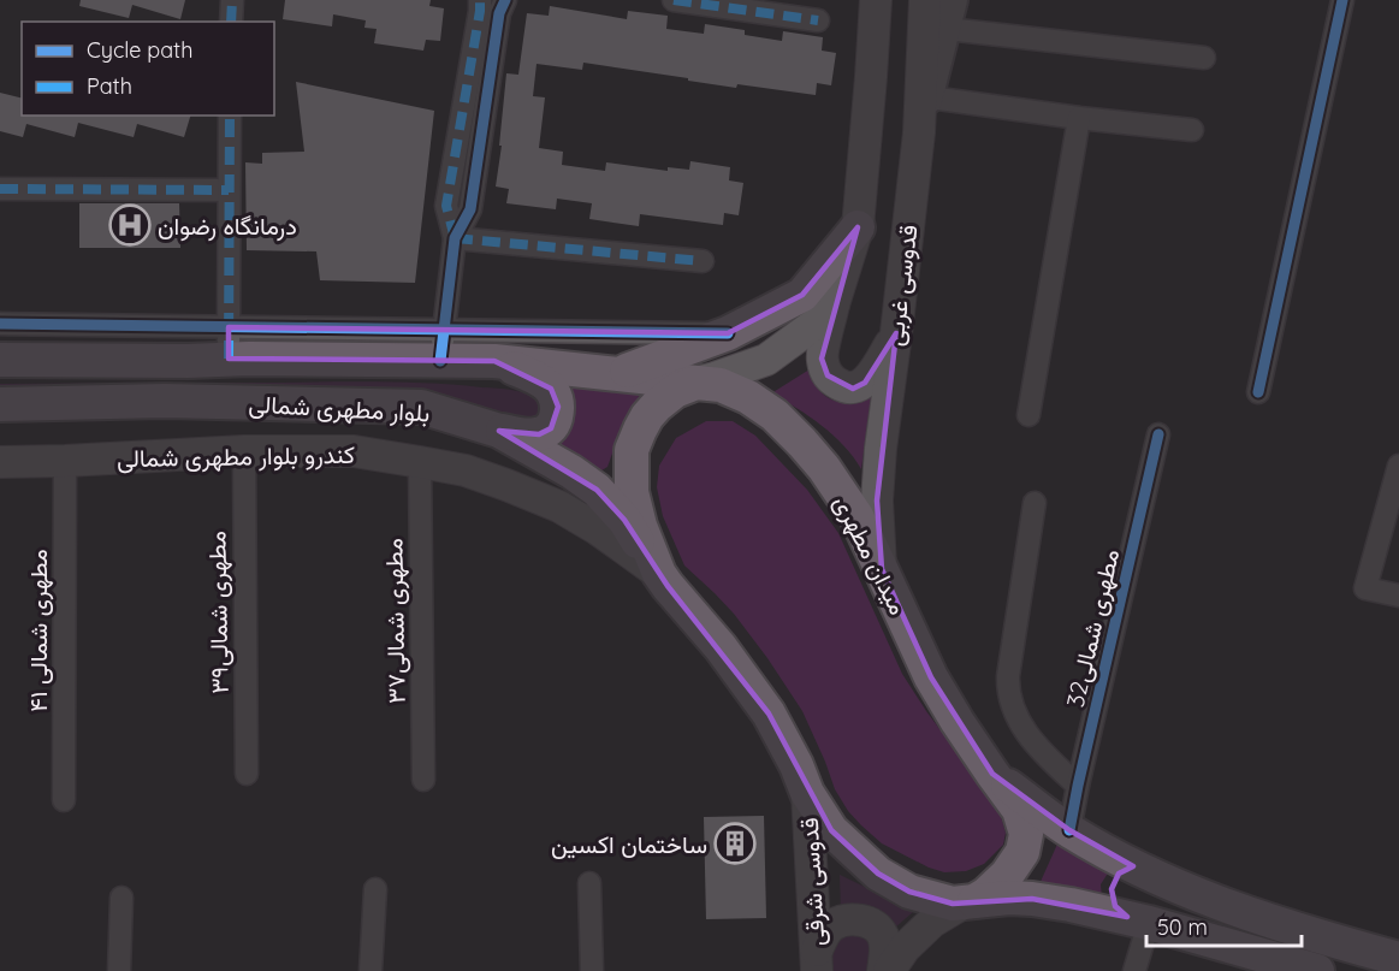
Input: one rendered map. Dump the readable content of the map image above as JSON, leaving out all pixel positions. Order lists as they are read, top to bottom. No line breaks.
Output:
{"streets":{"main road":["قدوسی غربی","بلوار مطهری شمالی","کندرو بلوار مطهری شمالی","میدان مطهری","قدوسی شرقی"],"street":["مطهرى شمالى۳۹","مطهرى شمالى۳۷","32مطهرى شمالى","۴۱ مطهرى شمالى"]},"crossings":[["قدوسی غربی","میدان مطهری"],["بلوار مطهری شمالی","کندرو بلوار مطهری شمالی"],["بلوار مطهری شمالی","میدان مطهری"],["کندرو بلوار مطهری شمالی","مطهرى شمالى۳۹"],["کندرو بلوار مطهری شمالی","مطهرى شمالى۳۷"],["کندرو بلوار مطهری شمالی","۴۱ مطهرى شمالى"]],"places":{"hospital":["درمانگاه رضوان"],"building":["ساختمان اکسین"]},"legend":["Cycle path","Path"],"scale_bar":"50 m"}
